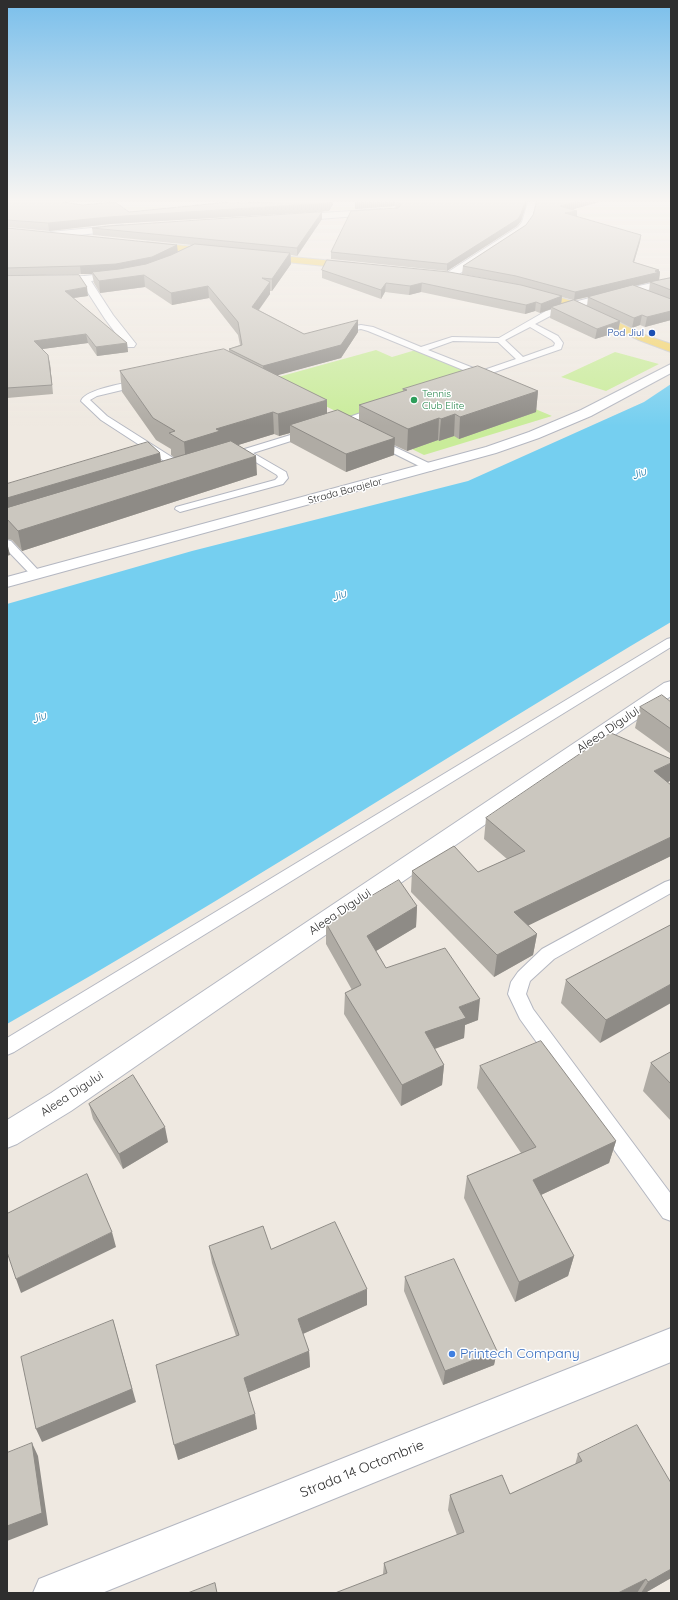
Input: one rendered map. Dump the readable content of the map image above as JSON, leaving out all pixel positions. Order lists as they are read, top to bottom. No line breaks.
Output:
{"streets":{"street":["Strada Barajelor","Aleea Digului","Strada 14 Octombrie"]},"water":["Jiu"],"places":["Pod Jiul","Tennis Club Elite","Printech Company"]}
